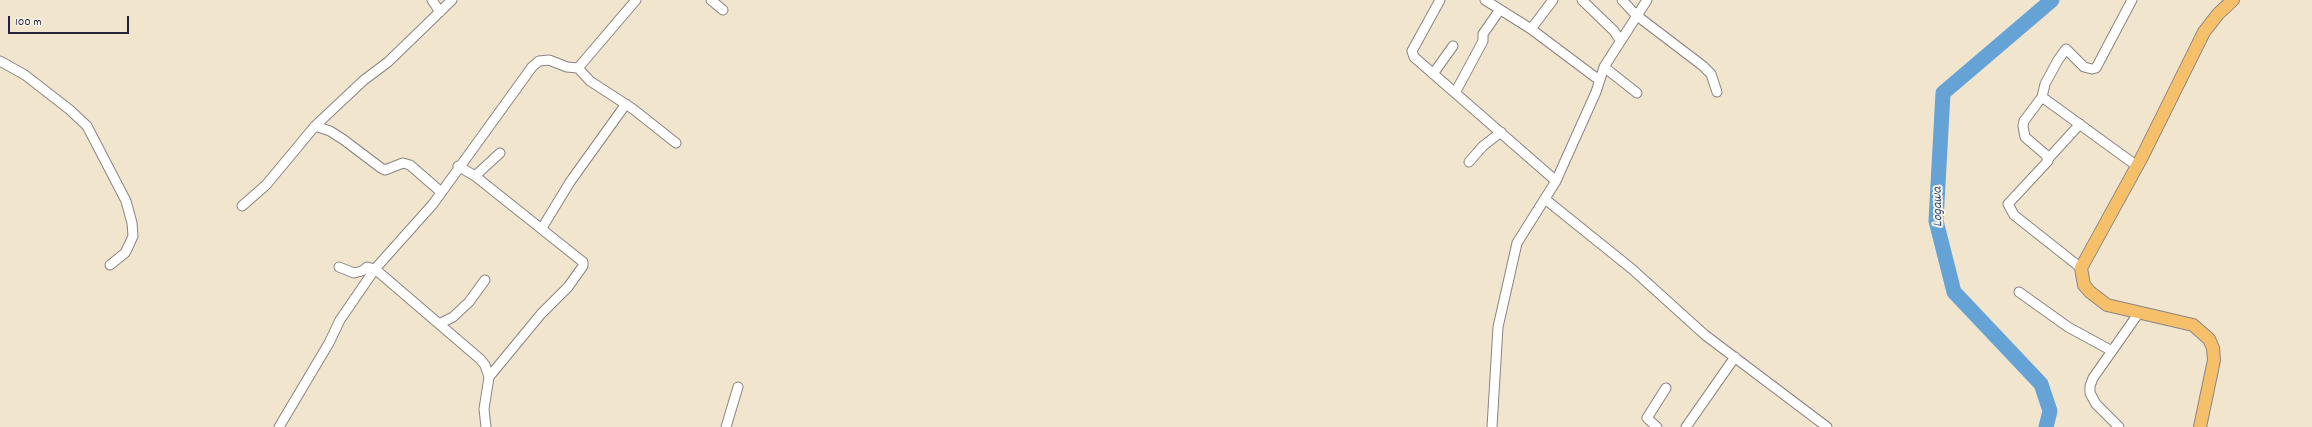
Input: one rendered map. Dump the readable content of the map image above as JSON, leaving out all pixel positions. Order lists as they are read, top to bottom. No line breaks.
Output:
{"water":["Logawa"],"scale_bar":"100 m"}
